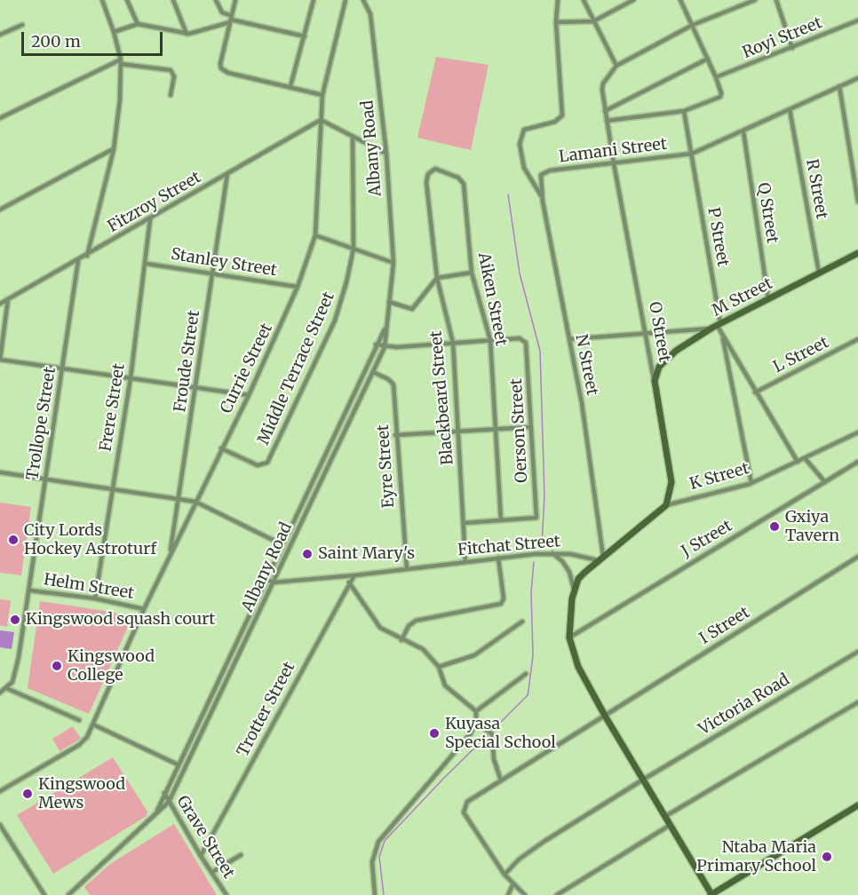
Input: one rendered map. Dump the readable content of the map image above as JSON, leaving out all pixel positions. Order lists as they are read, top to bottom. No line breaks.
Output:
{"streets":{"street":["Royi Street","Albany Road","Lamani Street","R Street","Fitzroy Street","Q Street","P Street","Stanley Street","M Street","Aiken Street","O Street","L Street","Froude Street","N Street","Currie Street","Middle Terrace Street","Blackbeard Street","Frere Street","Trollope Street","Oerson Street","Eyre Street","K Street","J Street","Fitchat Street","Helm Street","I Street","Victoria Road","Trotter Street","Grave Street"]},"crossings":[["Albany Road","Eyre Street"],["Albany Road","Fitchat Street"],["Albany Road","Grave Street"],["Lamani Street","R Street"],["Lamani Street","Q Street"],["Lamani Street","P Street"],["Lamani Street","O Street"],["Lamani Street","N Street"],["R Street","M Street"],["Fitzroy Street","Froude Street"],["Fitzroy Street","Currie Street"],["Fitzroy Street","Frere Street"],["Fitzroy Street","Trollope Street"],["Q Street","M Street"],["P Street","M Street"],["P Street","L Street"],["P Street","K Street"],["Stanley Street","Froude Street"],["Stanley Street","Currie Street"],["Stanley Street","Frere Street"],["M Street","O Street"],["Aiken Street","Blackbeard Street"],["Aiken Street","Oerson Street"],["O Street","K Street"],["Froude Street","Currie Street"],["N Street","K Street"],["N Street","Fitchat Street"],["Currie Street","Middle Terrace Street"],["Currie Street","Helm Street"],["Blackbeard Street","Fitchat Street"],["Frere Street","Helm Street"],["Trollope Street","Helm Street"],["Eyre Street","Fitchat Street"],["K Street","Fitchat Street"],["Fitchat Street","Trotter Street"],["I Street","Victoria Road"],["Trotter Street","Grave Street"]],"places":["Gxiya Tavern","City Lords Hockey Astroturf","Saint Mary's","Kingswood squash court","Kingswood College","Kuyasa Special School","Kingswood Mews","Ntaba Maria Primary School"],"scale_bar":"200 m"}
